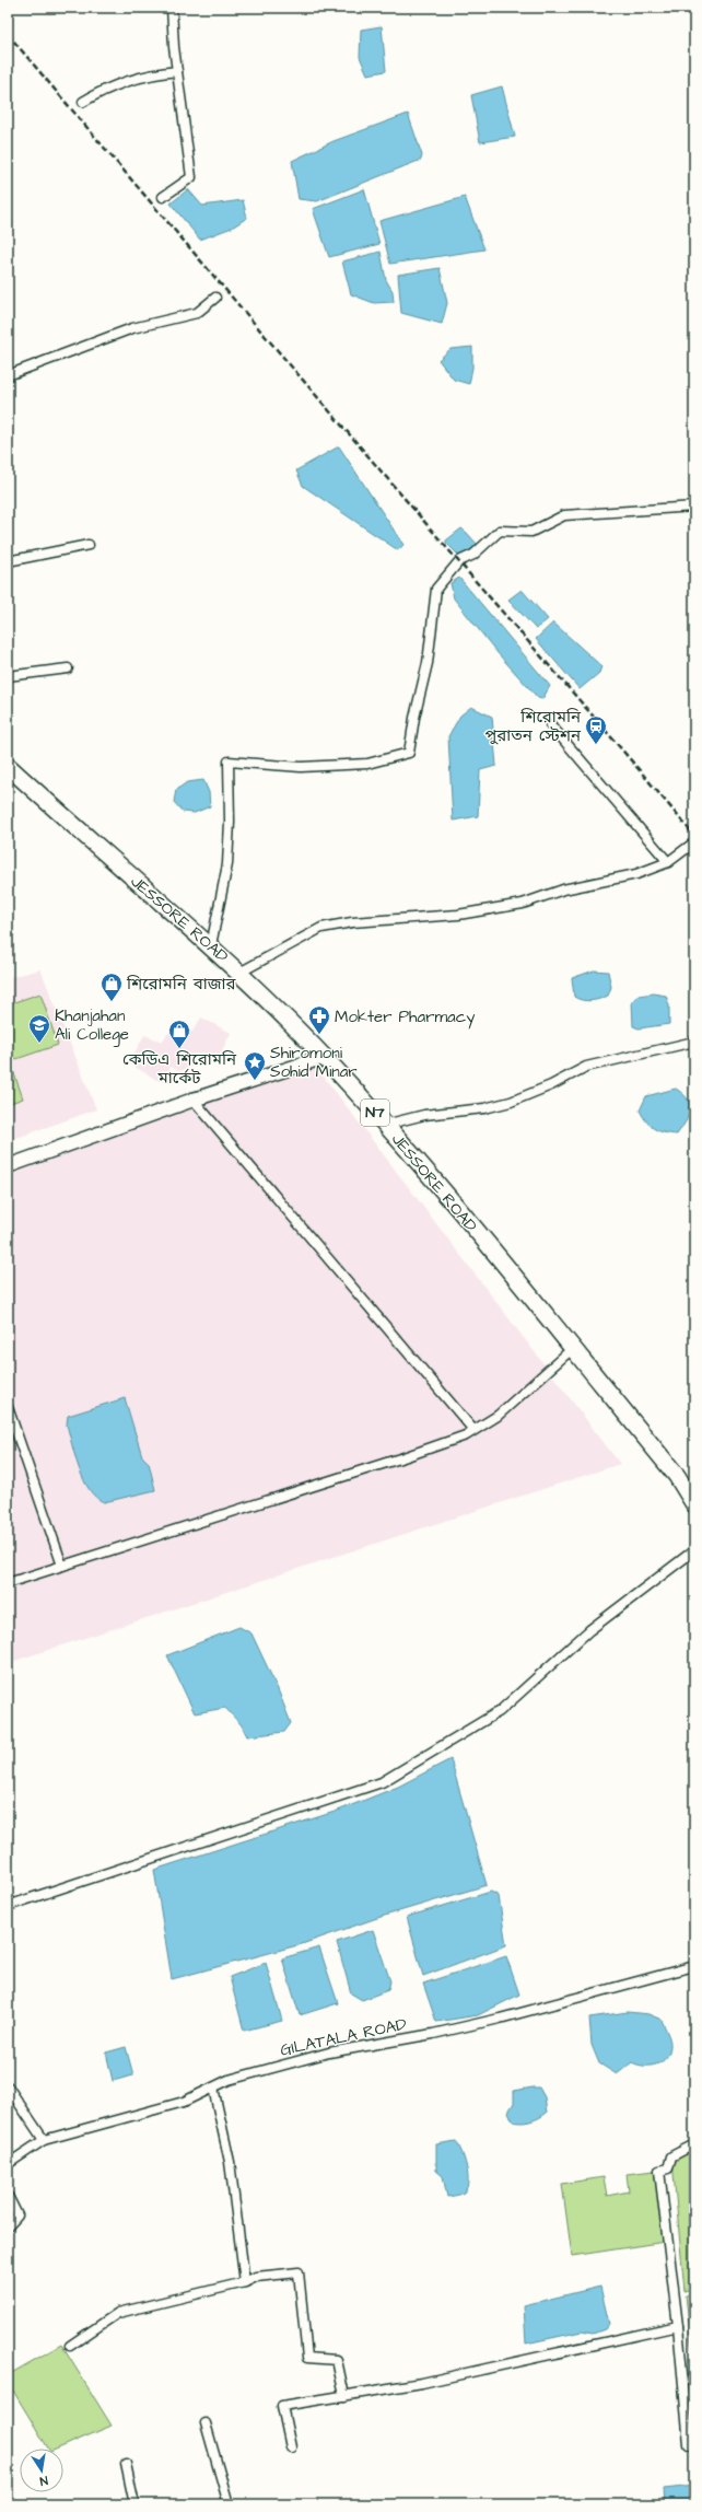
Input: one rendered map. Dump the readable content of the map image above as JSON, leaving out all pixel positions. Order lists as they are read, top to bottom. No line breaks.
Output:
{"streets":{"highway":["JESSORE ROAD","N7"],"street":["GILATALA ROAD"]},"places":{"station":["শিরোমনি পুরাতন স্টেশন"],"shop":["শিরোমনি বাজার","কেডিএ শিরোমনি মার্কেট"],"pharmacy":["Mokter Pharmacy"],"school or university":["Khanjahan Ali College"],"place":["Shiromoni Sohid Minar"]},"north":"bottom"}
